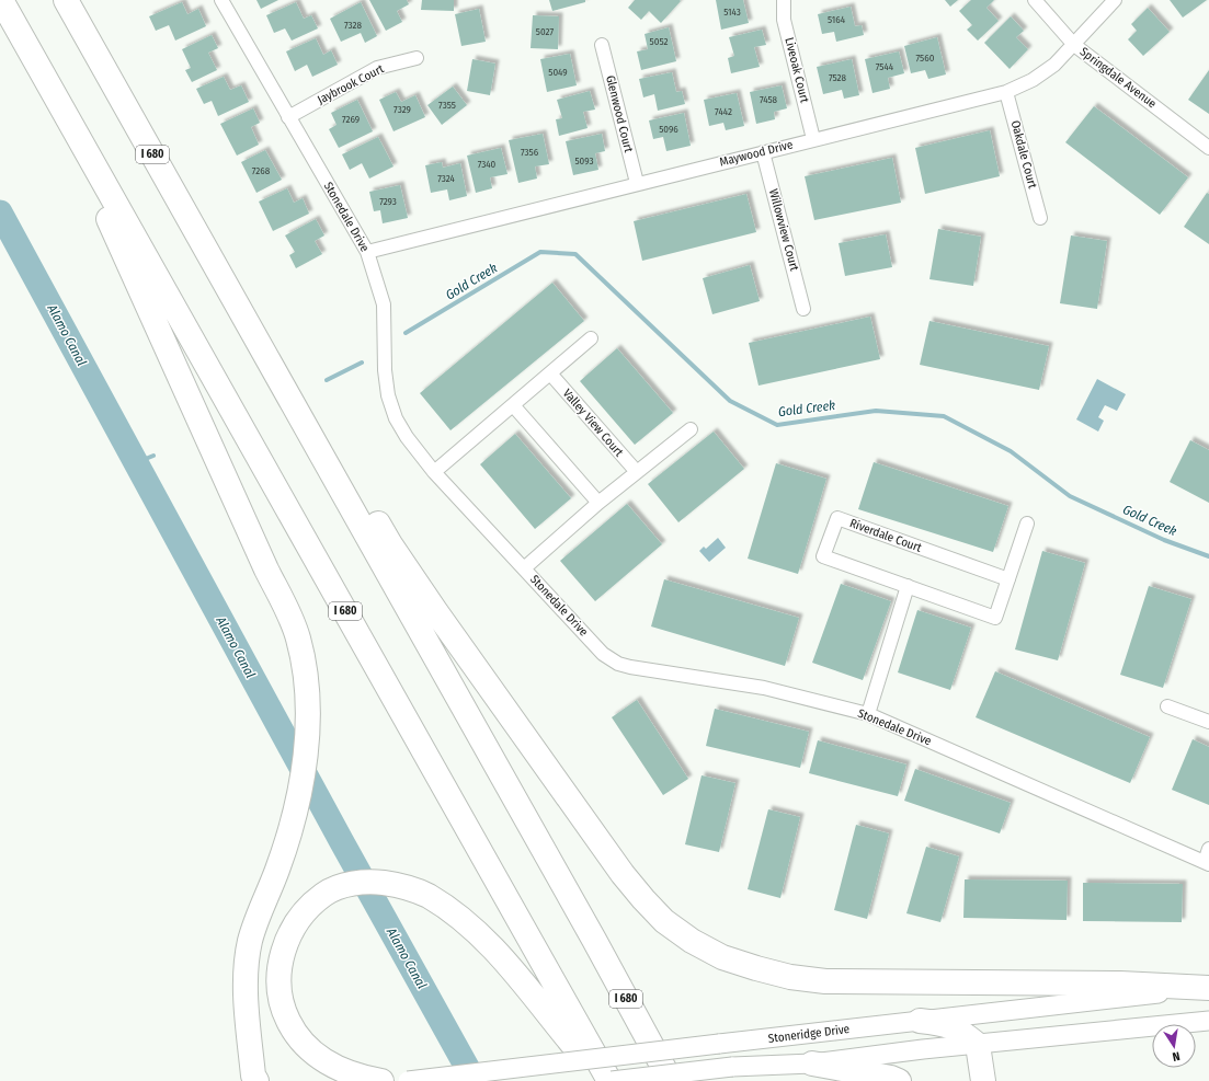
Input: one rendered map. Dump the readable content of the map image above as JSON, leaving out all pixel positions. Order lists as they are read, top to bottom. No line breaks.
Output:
{"streets":{"highway":["I 680"],"main road":["Stoneridge Drive"],"street":["Liveoak Court","Springdale Avenue","Jaybrook Court","Glenwood Court","Maywood Drive","Oakdale Court","Stonedale Drive","Willowview Court","Valley View Court","Riverdale Court"]},"crossings":[["Liveoak Court","Maywood Drive"],["Springdale Avenue","Maywood Drive"],["Jaybrook Court","Stonedale Drive"],["Glenwood Court","Maywood Drive"],["Maywood Drive","Oakdale Court"],["Maywood Drive","Stonedale Drive"],["Maywood Drive","Willowview Court"]],"water":["Gold Creek","Alamo Canal"],"house_numbers":["5143","5164","7328","5027","5052","7560","7544","5049","7528","7458","7355","7329","7442","7269","5096","7356","5093","7340","7268","7324","7293"],"north":"bottom"}
